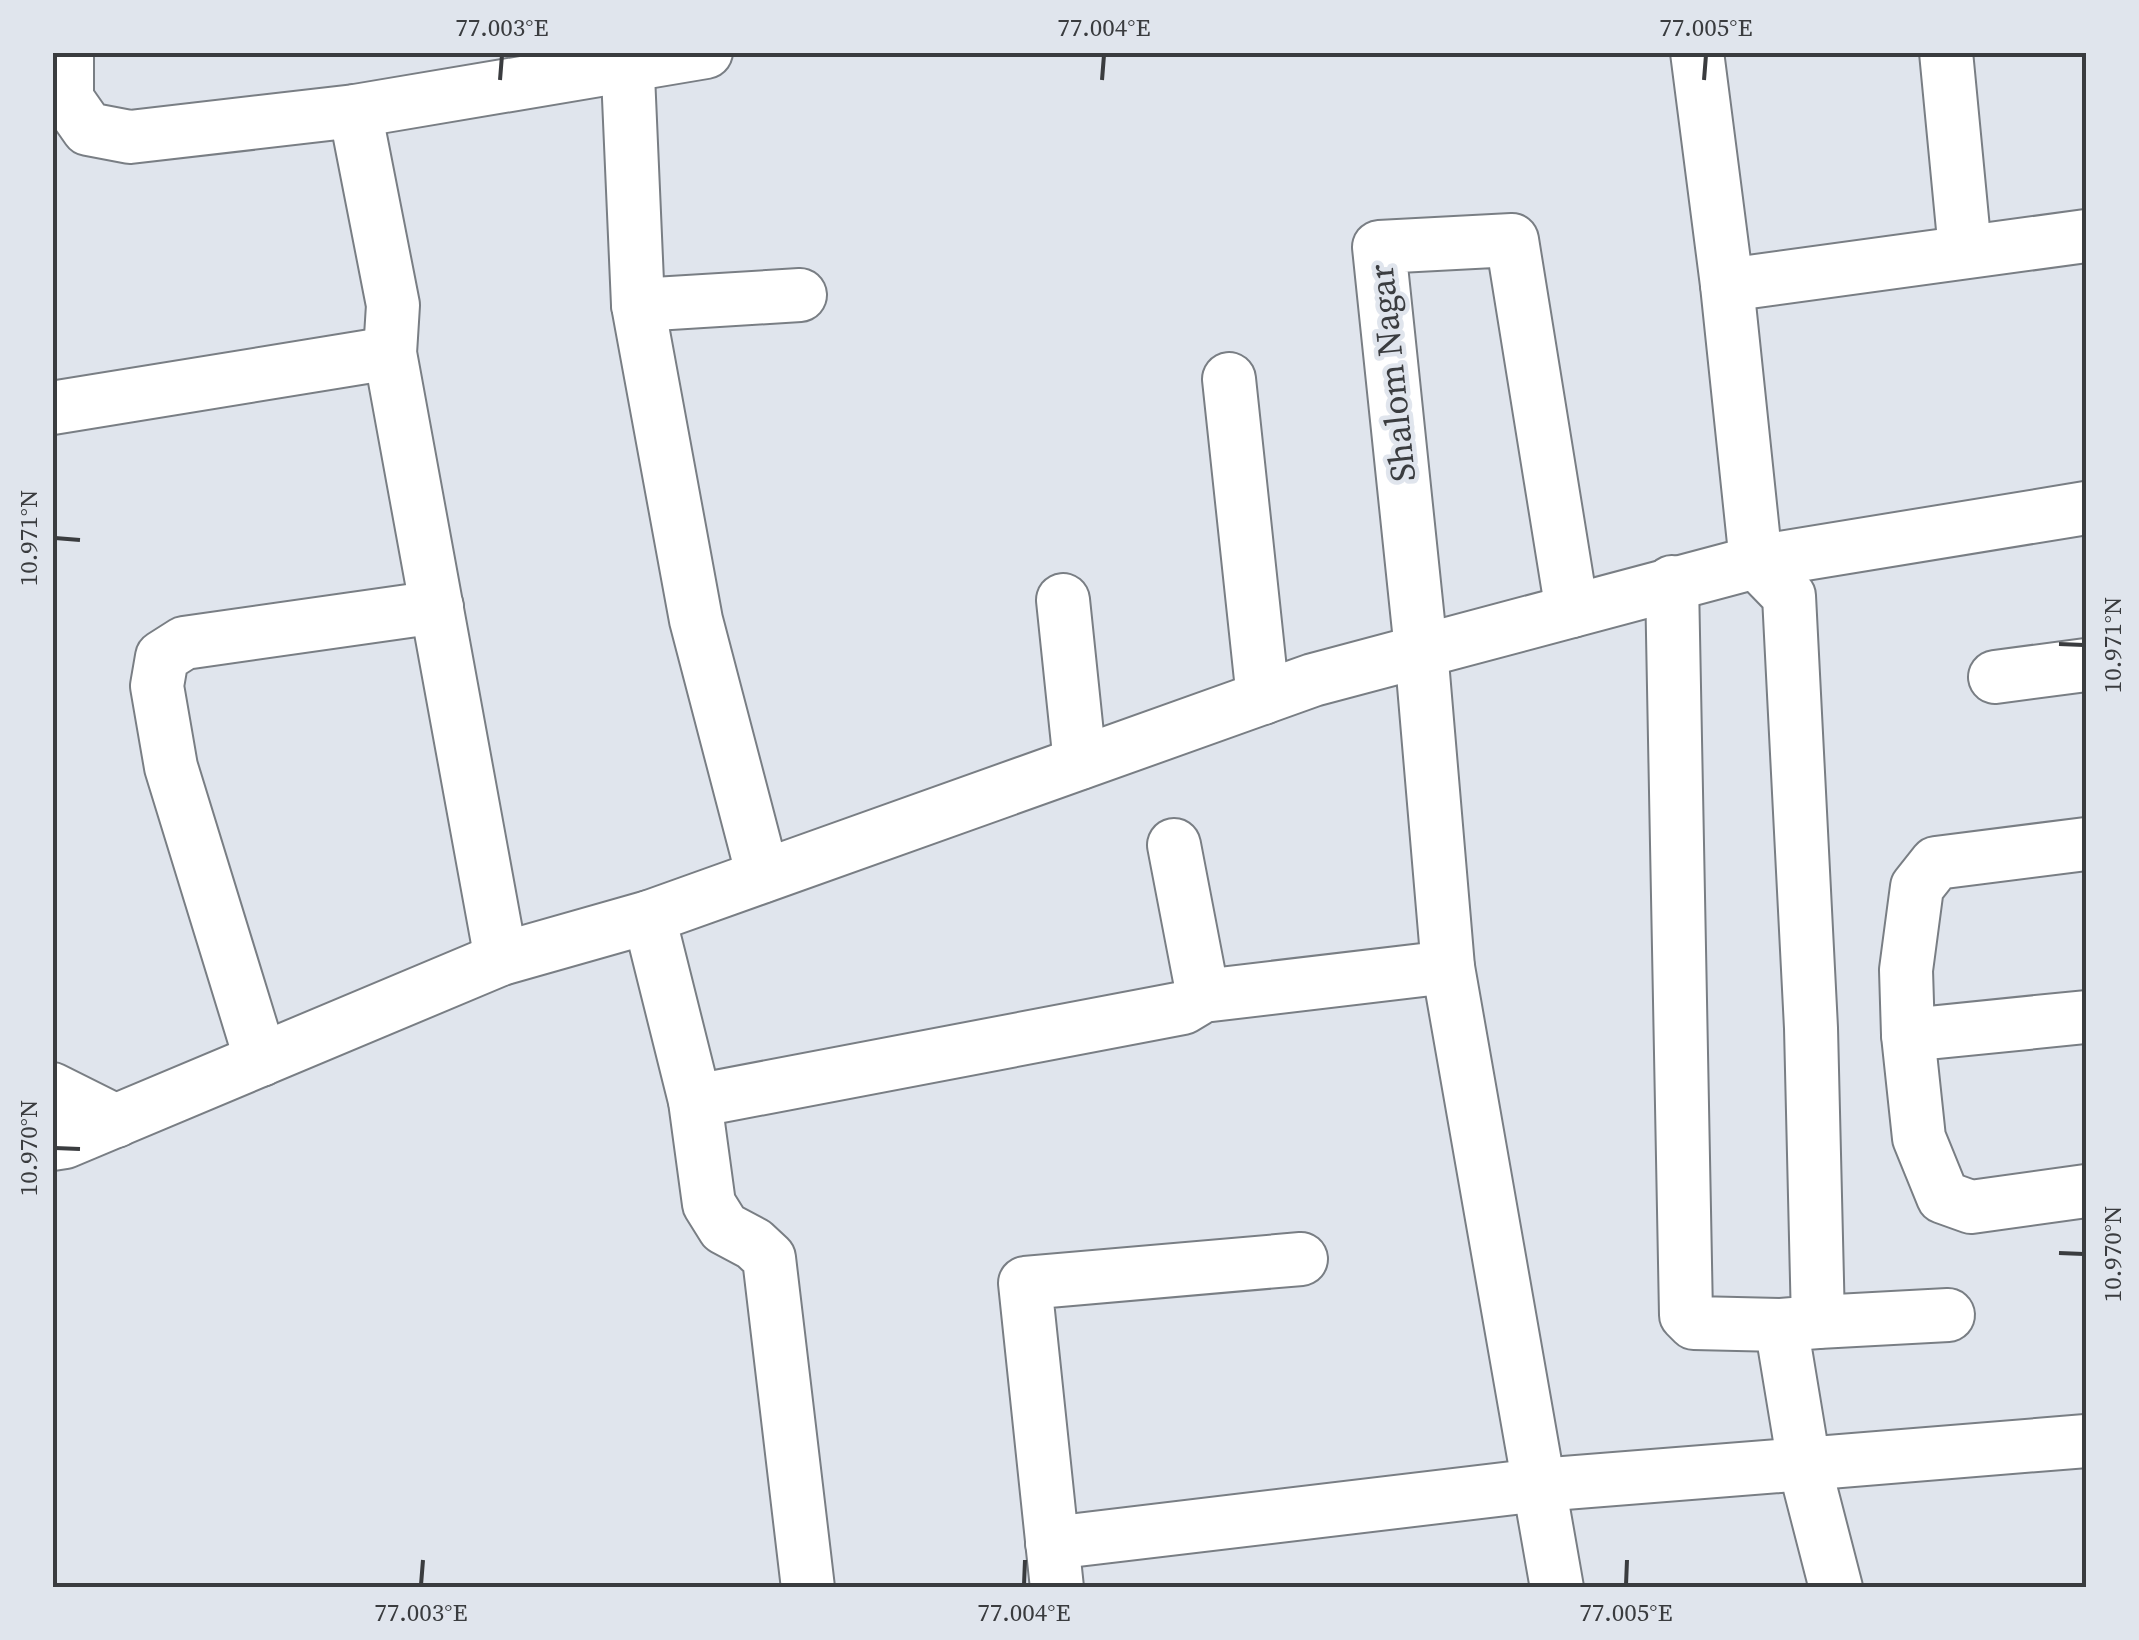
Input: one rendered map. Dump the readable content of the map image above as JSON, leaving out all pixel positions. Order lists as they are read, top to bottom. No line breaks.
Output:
{"streets":{"street":["Shalom Nagar"]},"coordinates":["77.003°E","77.004°E","77.005°E","10.971°N","10.970°N"]}
